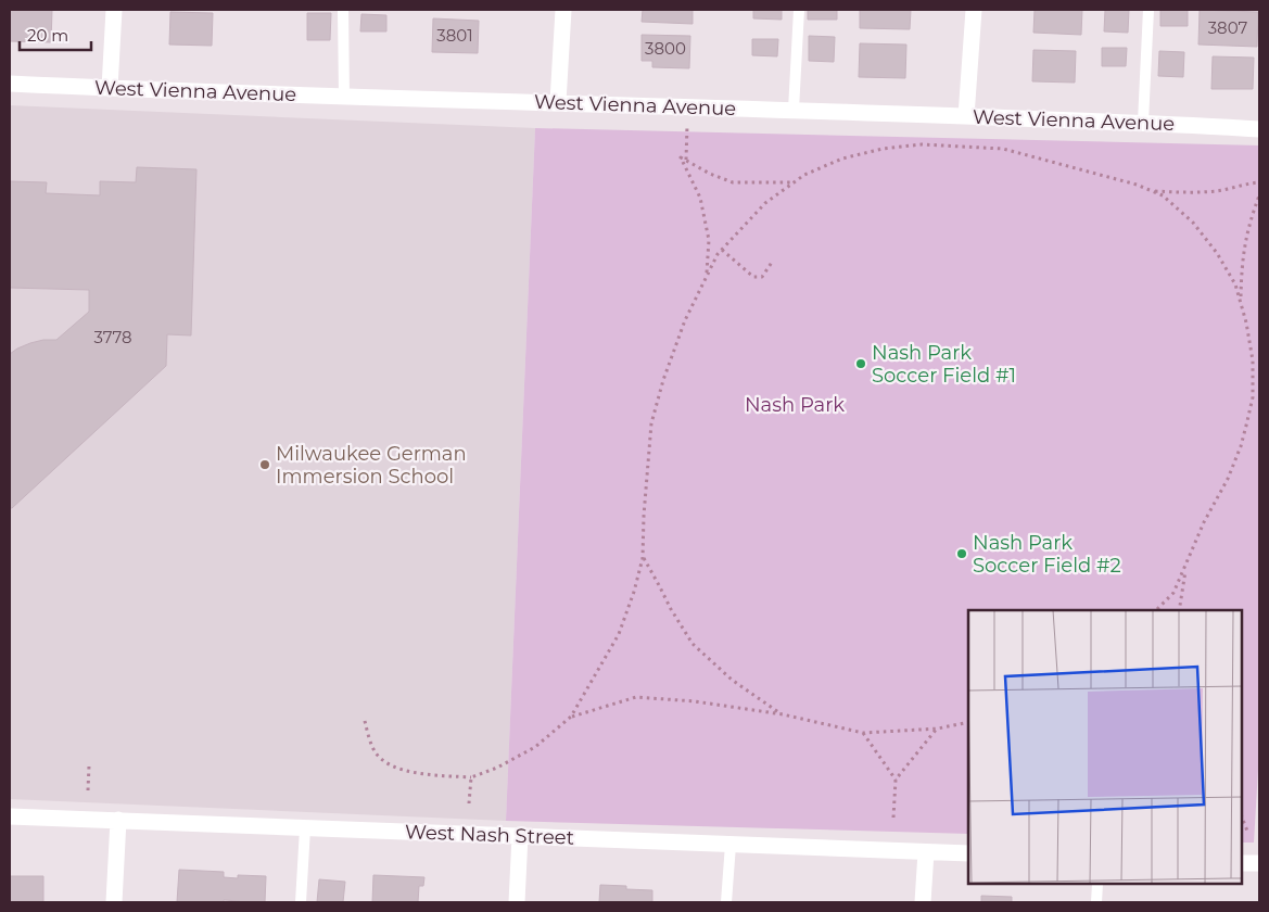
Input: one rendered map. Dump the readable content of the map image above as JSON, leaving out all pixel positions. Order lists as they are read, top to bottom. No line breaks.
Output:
{"streets":{"street":["West Vienna Avenue","West Nash Street"]},"parks":["Nash Park"],"places":["Nash Park Soccer Field #1","Milwaukee German Immersion School","Nash Park Soccer Field #2"],"house_numbers":["3807","3801","3800","3778"],"scale_bar":"20 m"}
